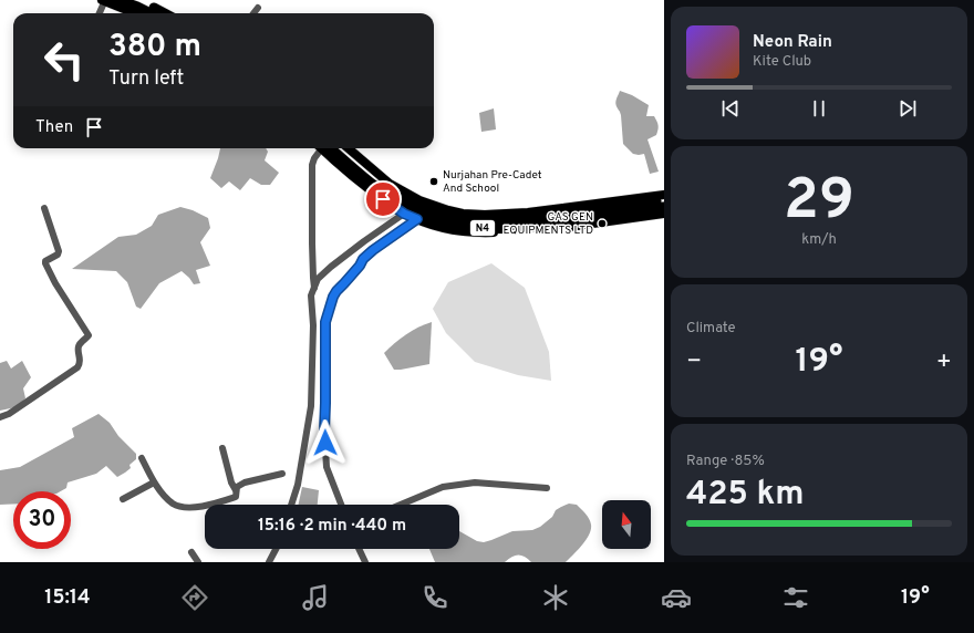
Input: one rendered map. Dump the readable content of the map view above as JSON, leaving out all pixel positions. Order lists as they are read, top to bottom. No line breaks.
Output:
{"streets":{"highway":["N4"]},"places":["Nurjahan Pre-Cadet And School","GAS GEN EQUIPMENTS LTD"],"north":"top","page":{"turn":["380 m","Turn left"],"song":["Neon Rain","Kite Club"],"then":"Then","tile":[["29","km/h"],"Climate",["Range · 85%","425 km"]],"heat":["−","19°","+"],"limit":"30","trip":"15:16 · 2 min · 440 m","tabs":["15:14","19°"]}}
